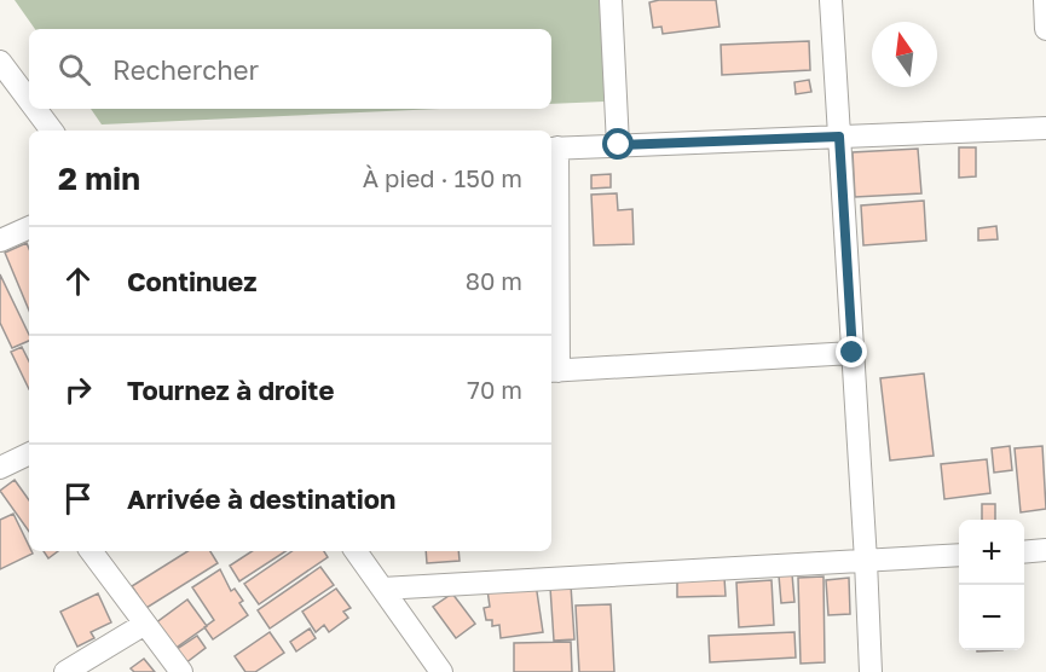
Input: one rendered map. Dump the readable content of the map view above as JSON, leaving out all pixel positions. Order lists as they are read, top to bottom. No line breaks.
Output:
{"north":"top","page":{"search":"Rechercher","heading":["2 min","À pied · 150 m"],"list":[["Continuez","80 m"],["Tournez à droite","70 m"],"Arrivée à destination"],"map_buttons":["+","−"]}}
